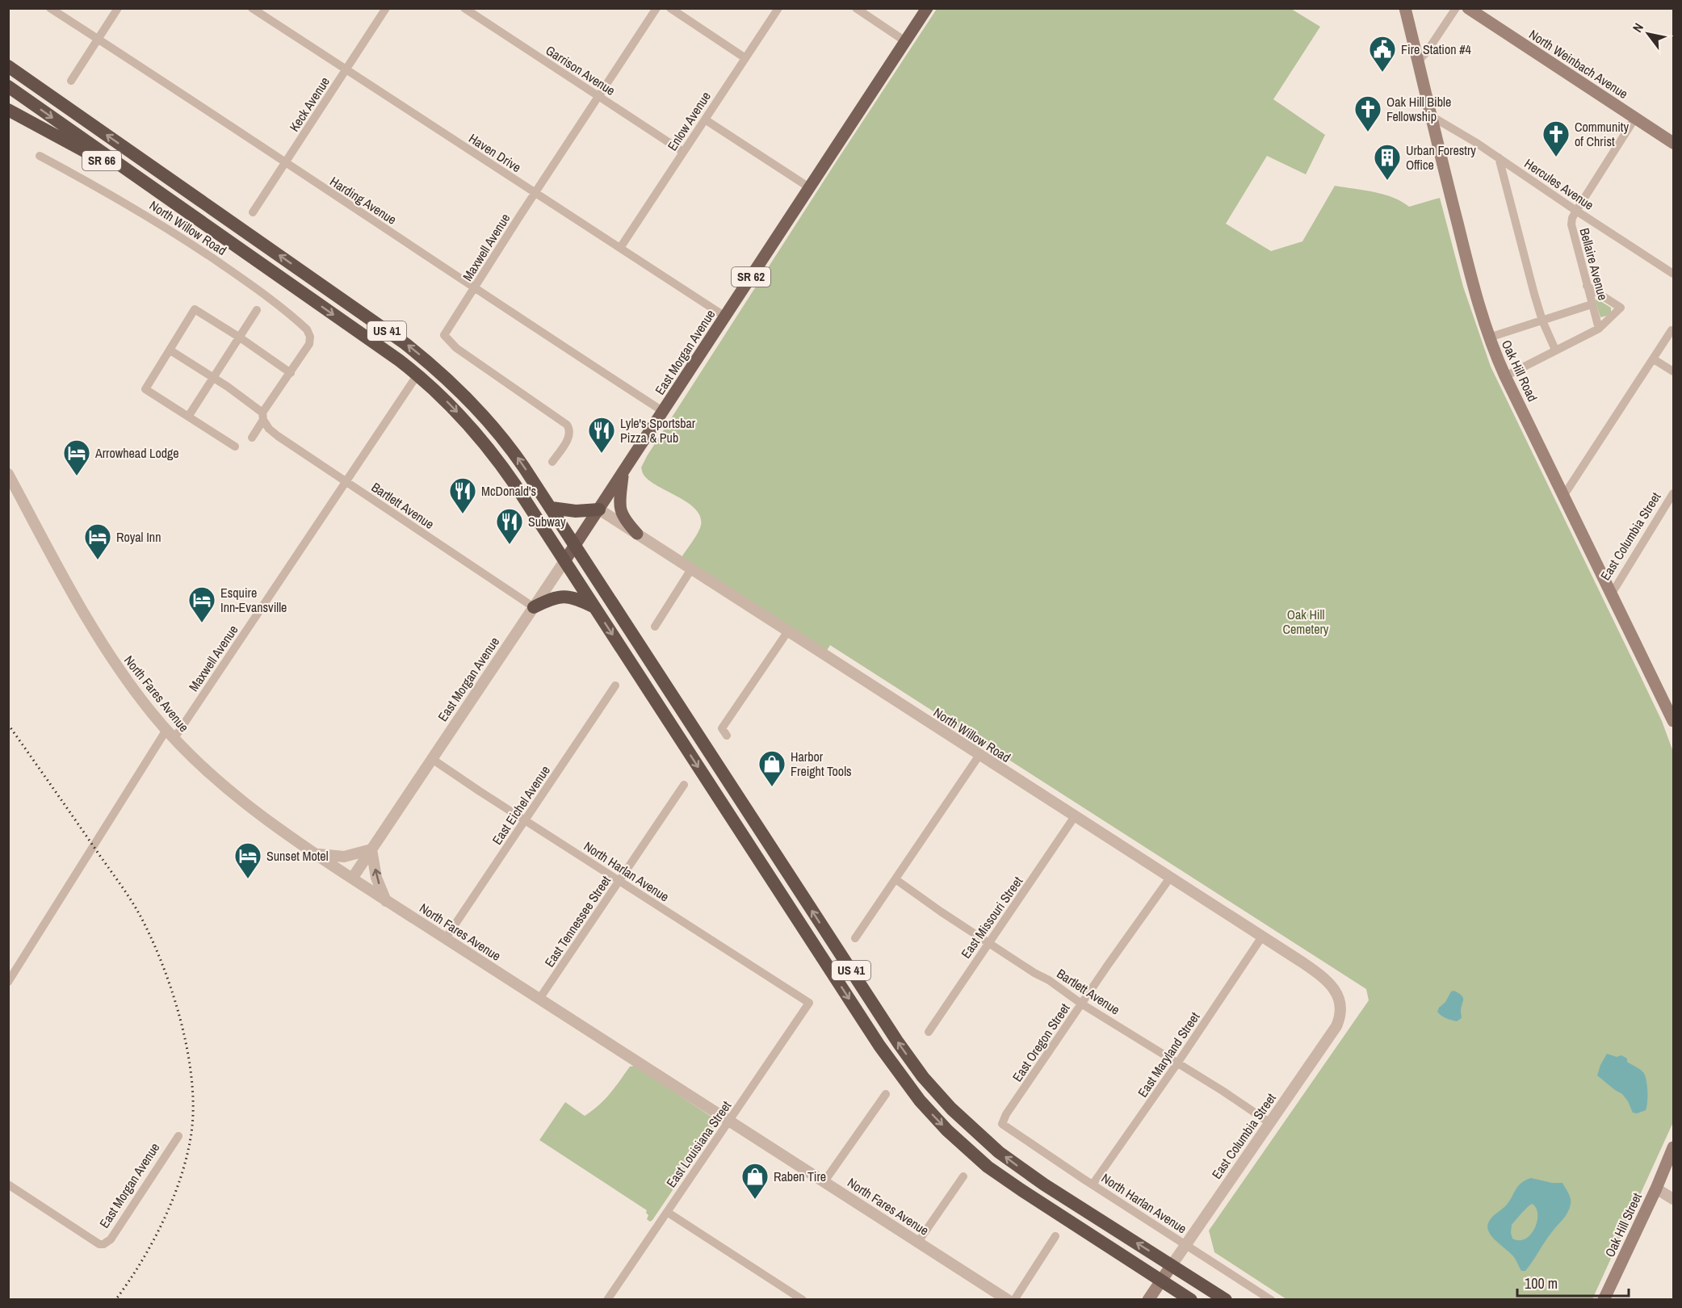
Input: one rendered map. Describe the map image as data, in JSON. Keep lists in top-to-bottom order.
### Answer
{
  "streets": {
    "highway": ["SR 66", "US 41"],
    "main road": [
      "North Weinbach Avenue",
      "SR 62",
      "East Morgan Avenue",
      "Oak Hill Road",
      "East Columbia Street",
      "Oak Hill Street"
    ],
    "street": [
      "Garrison Avenue",
      "Keck Avenue",
      "Enlow Avenue",
      "Haven Drive",
      "Hercules Avenue",
      "Harding Avenue",
      "North Willow Road",
      "Maxwell Avenue",
      "Bellaire Avenue",
      "Bartlett Avenue",
      "North Fares Avenue",
      "East Eichel Avenue",
      "North Harlan Avenue",
      "East Missouri Street",
      "East Tennessee Street",
      "East Oregon Street",
      "East Maryland Street",
      "East Louisiana Street"
    ]
  },
  "crossings": [
    ["North Weinbach Avenue", "Bellaire Avenue"],
    ["Garrison Avenue", "Enlow Avenue"],
    ["Garrison Avenue", "Maxwell Avenue"],
    ["Keck Avenue", "Haven Drive"],
    ["Keck Avenue", "Harding Avenue"],
    ["Enlow Avenue", "Haven Drive"],
    ["Haven Drive", "Maxwell Avenue"],
    ["Haven Drive", "East Morgan Avenue"],
    ["SR 66", "US 41"],
    ["Hercules Avenue", "Bellaire Avenue"],
    ["Hercules Avenue", "Oak Hill Road"],
    ["Harding Avenue", "Maxwell Avenue"],
    ["Harding Avenue", "East Morgan Avenue"],
    ["North Willow Road", "East Morgan Avenue"],
    ["North Willow Road", "East Columbia Street"],
    ["North Willow Road", "East Missouri Street"],
    ["North Willow Road", "East Oregon Street"],
    ["North Willow Road", "East Maryland Street"],
    ["Maxwell Avenue", "US 41"],
    ["Maxwell Avenue", "Bartlett Avenue"],
    ["Maxwell Avenue", "North Fares Avenue"],
    ["US 41", "East Morgan Avenue"],
    ["US 41", "East Columbia Street"],
    ["East Morgan Avenue", "Bartlett Avenue"],
    ["East Morgan Avenue", "North Fares Avenue"],
    ["East Morgan Avenue", "North Harlan Avenue"],
    ["Oak Hill Road", "East Columbia Street"],
    ["Bartlett Avenue", "East Columbia Street"],
    ["Bartlett Avenue", "East Missouri Street"],
    ["Bartlett Avenue", "East Oregon Street"],
    ["Bartlett Avenue", "East Maryland Street"],
    ["East Columbia Street", "North Harlan Avenue"],
    ["North Fares Avenue", "East Eichel Avenue"],
    ["North Fares Avenue", "East Tennessee Street"],
    ["North Fares Avenue", "East Louisiana Street"],
    ["East Eichel Avenue", "North Harlan Avenue"],
    ["North Harlan Avenue", "East Tennessee Street"],
    ["North Harlan Avenue", "East Oregon Street"],
    ["North Harlan Avenue", "East Maryland Street"],
    ["North Harlan Avenue", "East Louisiana Street"]
  ],
  "parks": ["Oak Hill Cemetery"],
  "places": {
    "public building": ["Fire Station #4"],
    "church": ["Oak Hill Bible Fellowship", "Community of Christ"],
    "building": ["Urban Forestry Office"],
    "restaurant": ["Lyle's Sportsbar Pizza & Pub", "McDonald's", "Subway"],
    "hotel": [
      "Arrowhead Lodge",
      "Royal Inn",
      "Esquire Inn-Evansville",
      "Sunset Motel"
    ],
    "shop": ["Harbor Freight Tools", "Raben Tire"]
  },
  "scale_bar": "100 m",
  "north": "top left"
}
